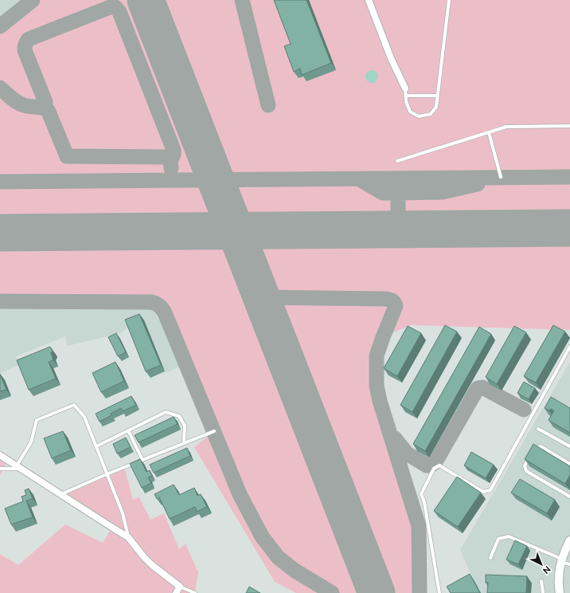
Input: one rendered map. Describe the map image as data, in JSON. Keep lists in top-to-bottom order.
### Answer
{
  "north": "bottom right"
}
